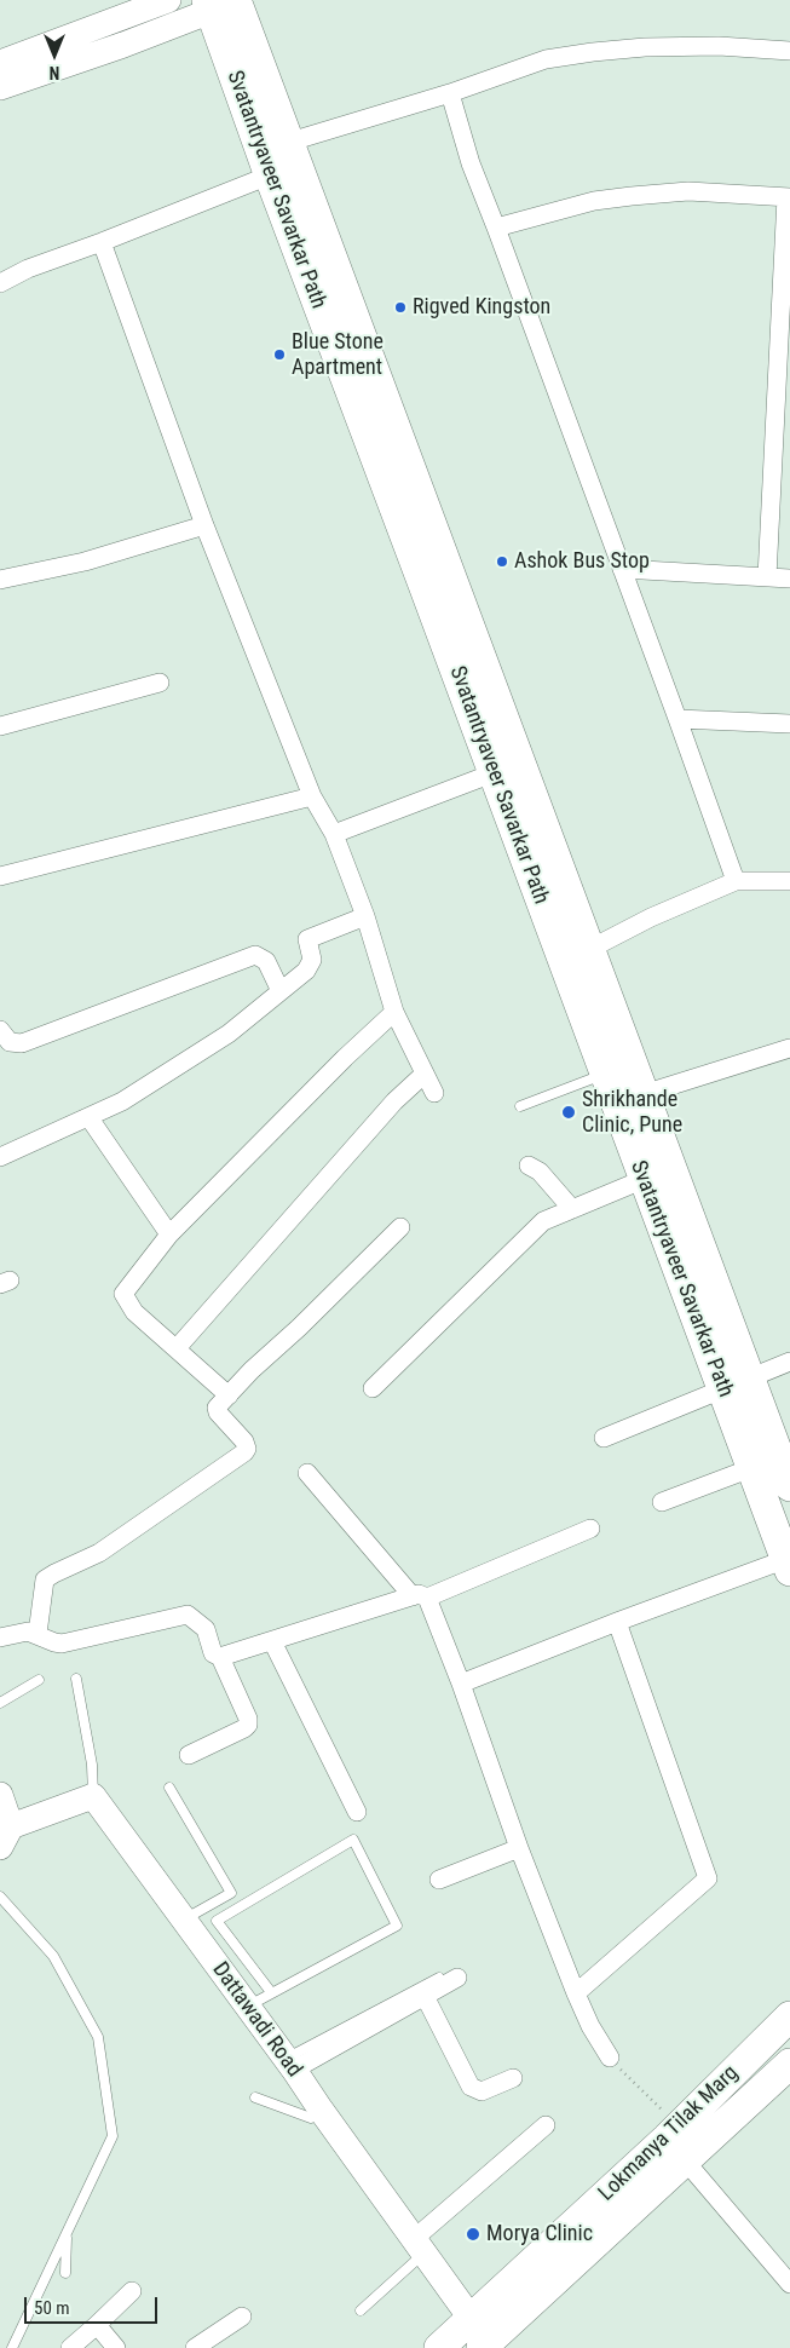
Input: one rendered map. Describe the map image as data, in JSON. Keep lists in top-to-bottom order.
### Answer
{
  "streets": {
    "main road": ["Svatantryaveer Savarkar Path", "Lokmanya Tilak Marg"],
    "street": ["Dattawadi Road"]
  },
  "crossings": [
    ["Dattawadi Road", "Lokmanya Tilak Marg"]
  ],
  "places": [
    "Rigved Kingston",
    "Blue Stone Apartment",
    "Ashok Bus Stop",
    "Shrikhande Clinic, Pune",
    "Morya Clinic"
  ],
  "scale_bar": "50 m",
  "north": "bottom"
}
